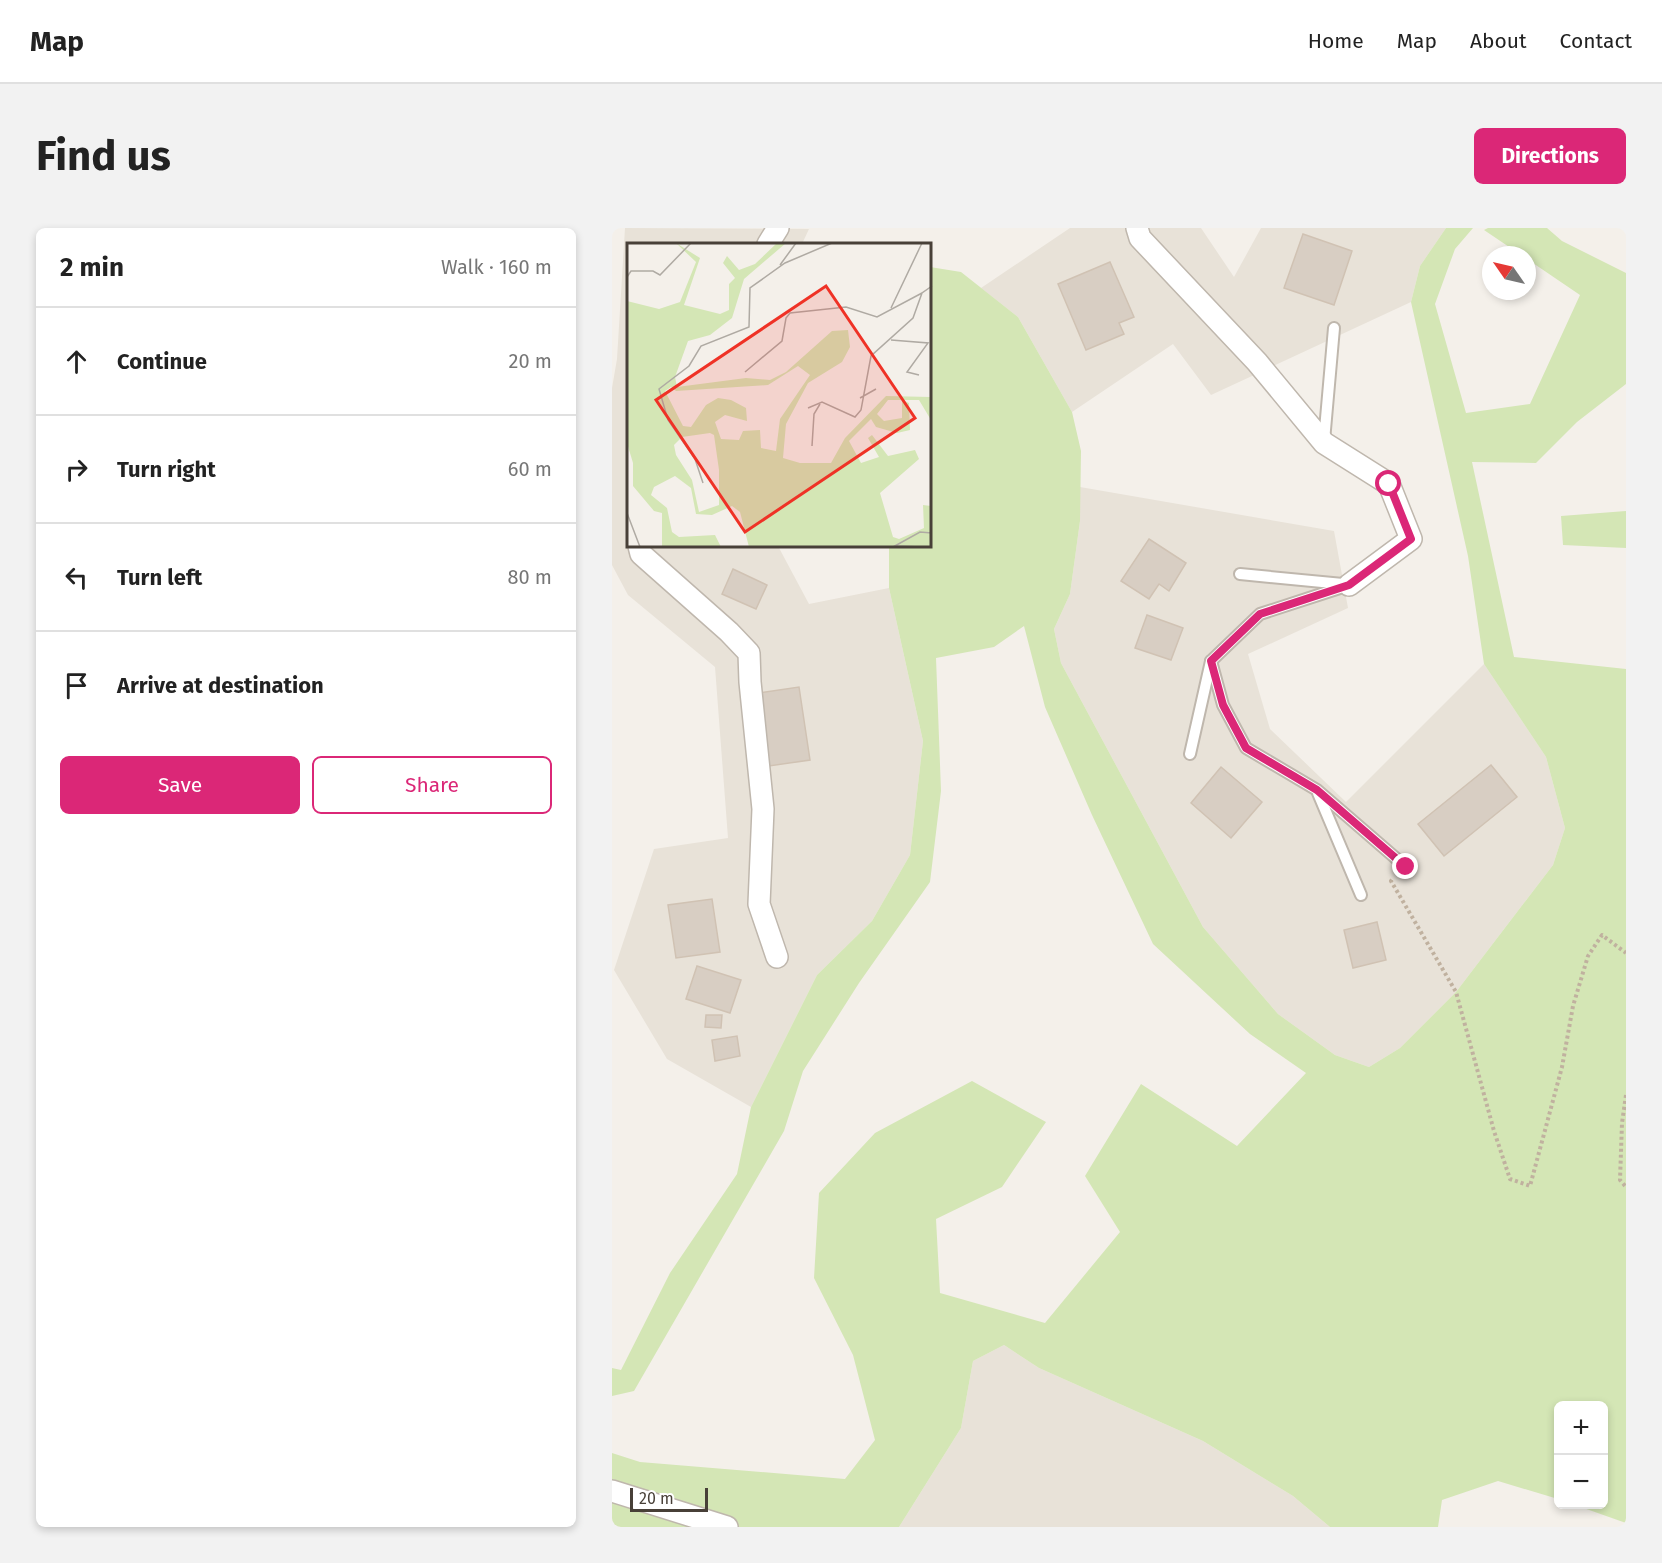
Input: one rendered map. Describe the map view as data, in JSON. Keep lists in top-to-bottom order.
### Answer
{
  "scale_bar": "20 m",
  "north": "top left",
  "page": {
    "header": "Map",
    "nav": [
      "Home",
      "Map",
      "About",
      "Contact"
    ],
    "buttons": [
      "Directions",
      ["Save", "Share"]
    ],
    "title": "Find us",
    "heading": ["2 min", "Walk · 160 m"],
    "list": [
      ["Continue", "20 m"],
      ["Turn right", "60 m"],
      ["Turn left", "80 m"],
      "Arrive at destination"
    ],
    "map_buttons": ["+", "−"],
    "scale": "20 m"
  }
}
